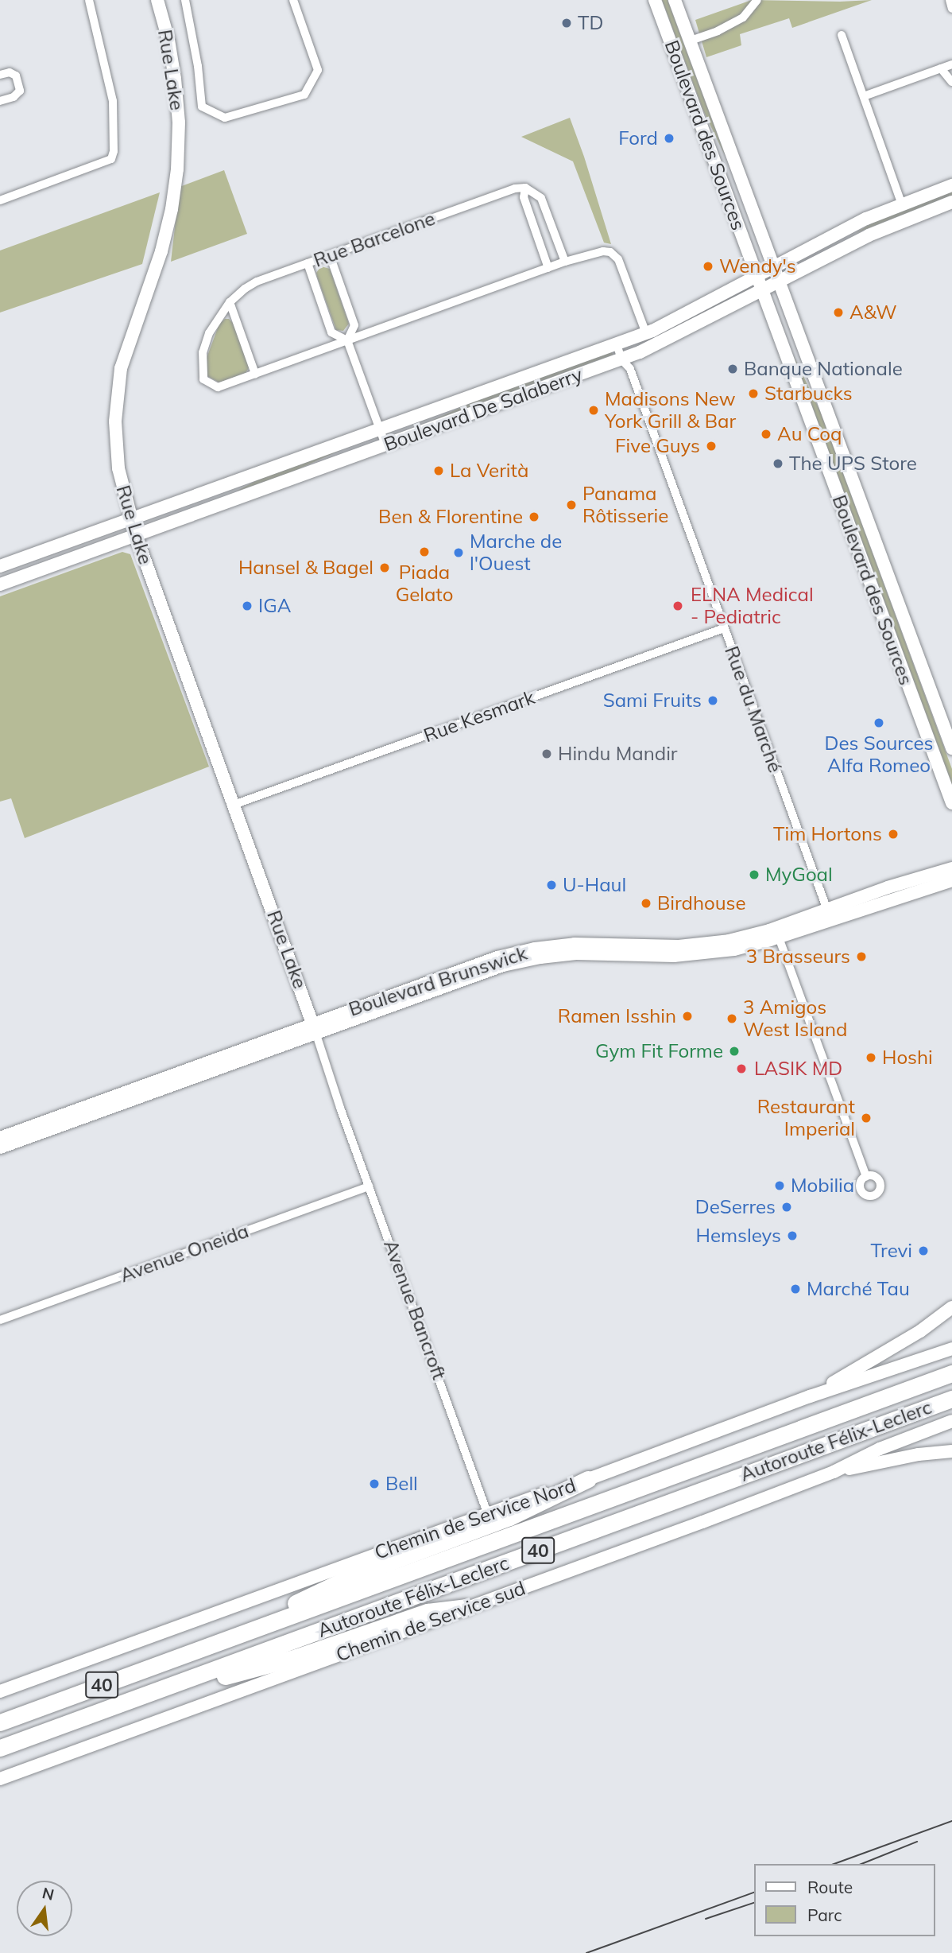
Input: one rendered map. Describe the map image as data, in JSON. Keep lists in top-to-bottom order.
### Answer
{
  "streets": {
    "highway": ["Autoroute Félix-Leclerc", "40"],
    "street": [
      "Rue Lake",
      "Boulevard des Sources",
      "Rue Barcelone",
      "Boulevard De Salaberry",
      "Rue du Marché",
      "Rue Kesmark",
      "Boulevard Brunswick",
      "Avenue Oneida",
      "Avenue Bancroft",
      "Chemin de Service Nord",
      "Chemin de Service sud"
    ]
  },
  "crossings": [
    ["Rue Lake", "Boulevard De Salaberry"],
    ["Rue Lake", "Rue Kesmark"],
    ["Rue Lake", "Boulevard Brunswick"],
    ["Rue Lake", "Avenue Bancroft"],
    ["Boulevard des Sources", "Boulevard De Salaberry"],
    ["Rue Barcelone", "Boulevard De Salaberry"],
    ["Boulevard De Salaberry", "Rue du Marché"],
    ["Rue du Marché", "Rue Kesmark"],
    ["Rue du Marché", "Boulevard Brunswick"],
    ["Boulevard Brunswick", "Avenue Bancroft"],
    ["Avenue Oneida", "Avenue Bancroft"],
    ["Avenue Bancroft", "Chemin de Service Nord"]
  ],
  "places": [
    "TD",
    "Ford",
    "Wendy's",
    "A&W",
    "Banque Nationale",
    "Starbucks",
    "Madisons New York Grill & Bar",
    "Au Coq",
    "Five Guys",
    "The UPS Store",
    "La Verità",
    "Panama Rôtisserie",
    "Ben & Florentine",
    "Piada Gelato",
    "Marche de l'Ouest",
    "Hansel & Bagel",
    "IGA",
    "ELNA Medical - Pediatric",
    "Sami Fruits",
    "Des Sources Alfa Romeo",
    "Hindu Mandir",
    "Tim Hortons",
    "MyGoal",
    "U-Haul",
    "Birdhouse",
    "3 Brasseurs",
    "Ramen Isshin",
    "3 Amigos West Island",
    "Gym Fit Forme",
    "Hoshi",
    "LASIK MD",
    "Restaurant Imperial",
    "Mobilia",
    "DeSerres",
    "Hemsleys",
    "Trevi",
    "Marché Tau",
    "Bell"
  ],
  "legend": ["Route", "Parc"],
  "north": "top"
}
